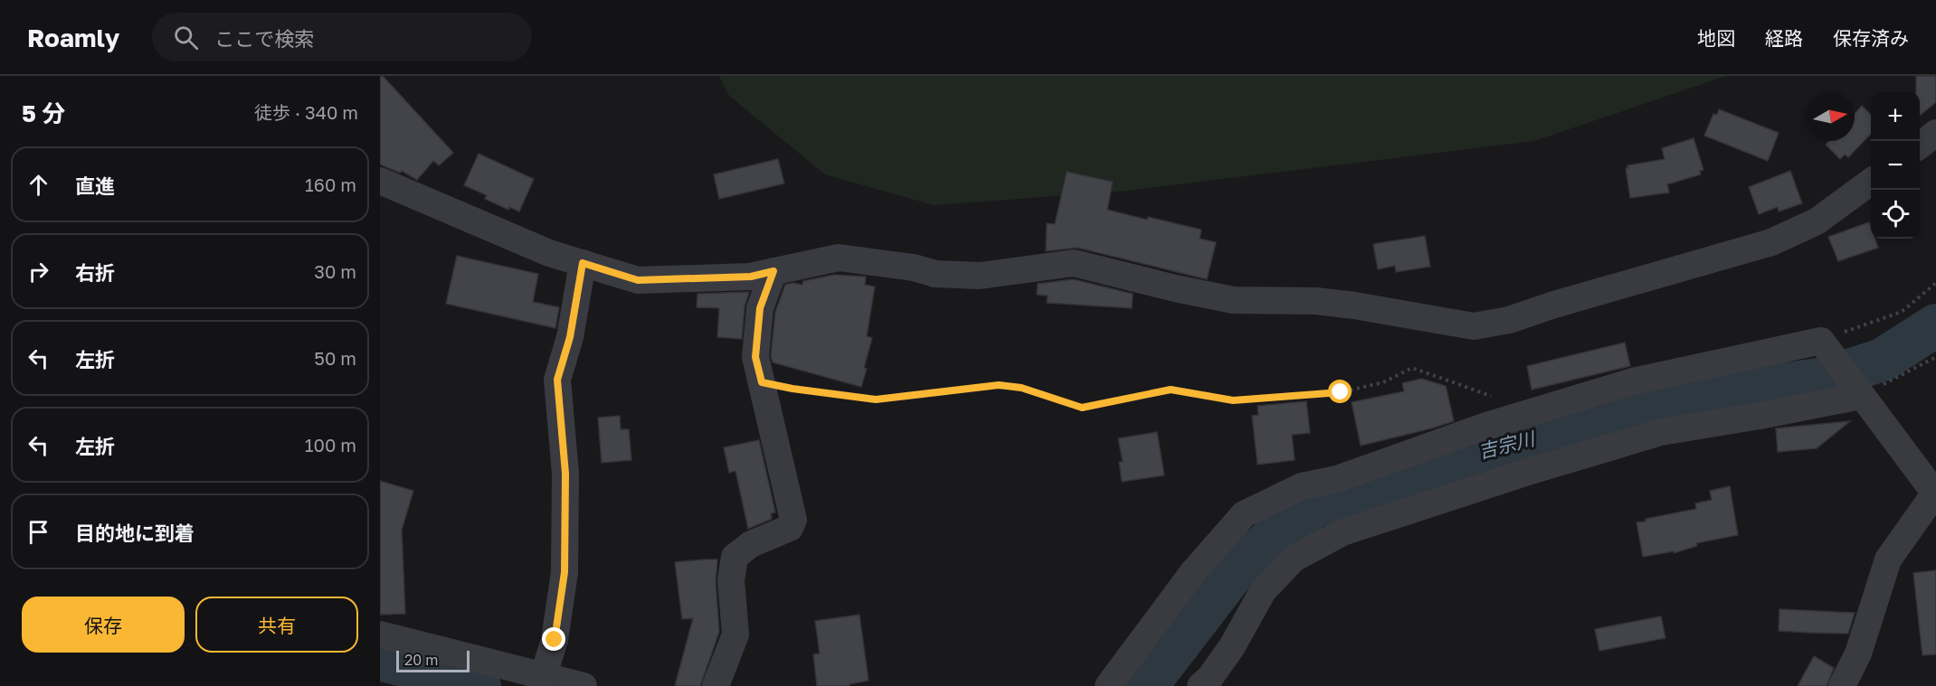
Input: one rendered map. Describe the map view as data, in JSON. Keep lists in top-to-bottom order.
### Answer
{
  "water": ["吉宗川"],
  "scale_bar": "20 m",
  "north": "right",
  "page": {
    "header": "Roamly",
    "search": "ここで検索",
    "nav": ["地図", "経路", "保存済み"],
    "heading": ["5 分", "徒歩 · 340 m"],
    "map_buttons": ["+", "−"],
    "list": [
      ["直進", "160 m"],
      ["右折", "30 m"],
      ["左折", "50 m"],
      ["左折", "100 m"],
      "目的地に到着"
    ],
    "buttons": ["保存", "共有"],
    "scale": "20 m"
  }
}
